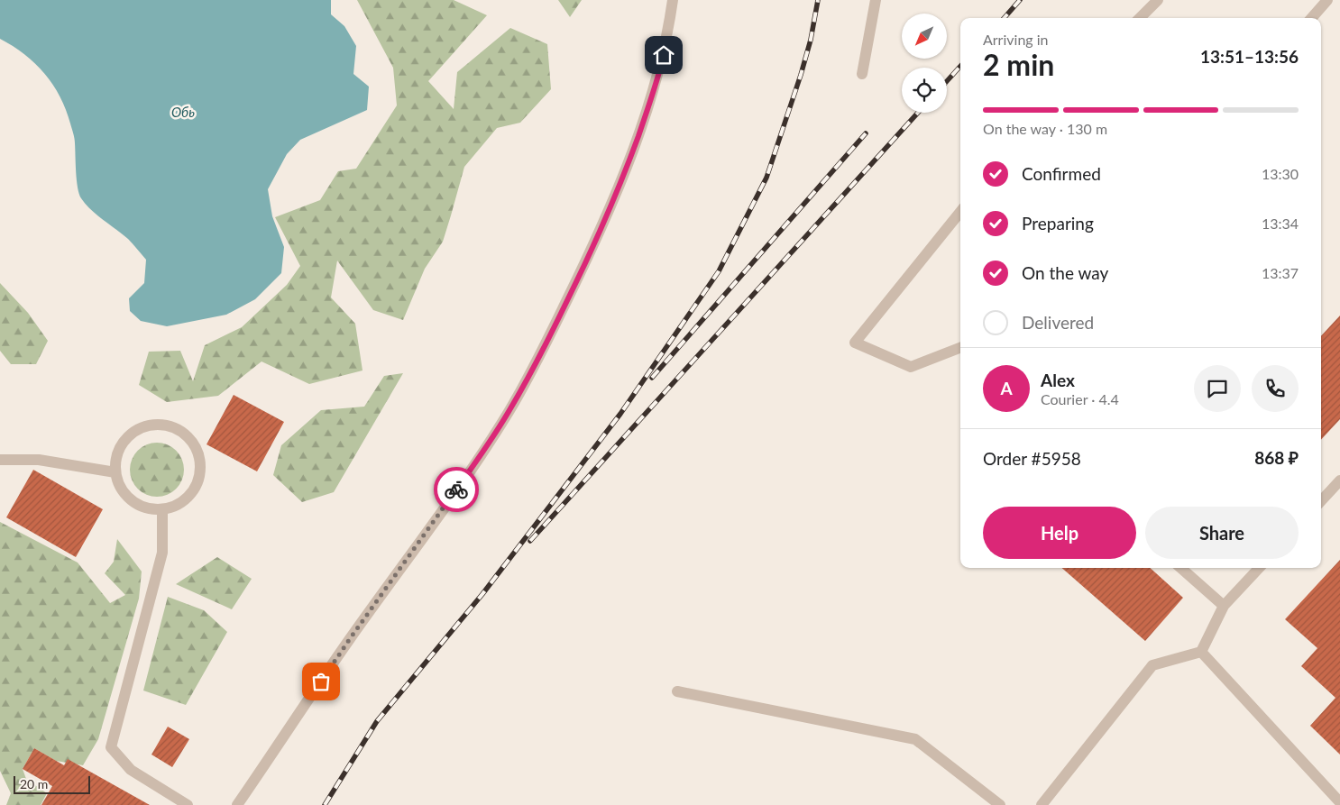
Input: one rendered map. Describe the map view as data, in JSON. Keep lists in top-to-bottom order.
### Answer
{
  "water": ["Обь"],
  "scale_bar": "20 m",
  "north": "bottom left",
  "page": {
    "heading": ["2 min", "Arriving in", "13:51–13:56"],
    "panel": [
      "Alex",
      "Courier · 4.4",
      "Order #5958",
      "868 ₽"
    ],
    "bar": "On the way · 130 m",
    "list": [
      ["Confirmed", "13:30"],
      ["Preparing", "13:34"],
      ["On the way", "13:37"],
      "Delivered"
    ],
    "round": "A",
    "buttons": ["Help", "Share"],
    "scale": "20 m"
  }
}
